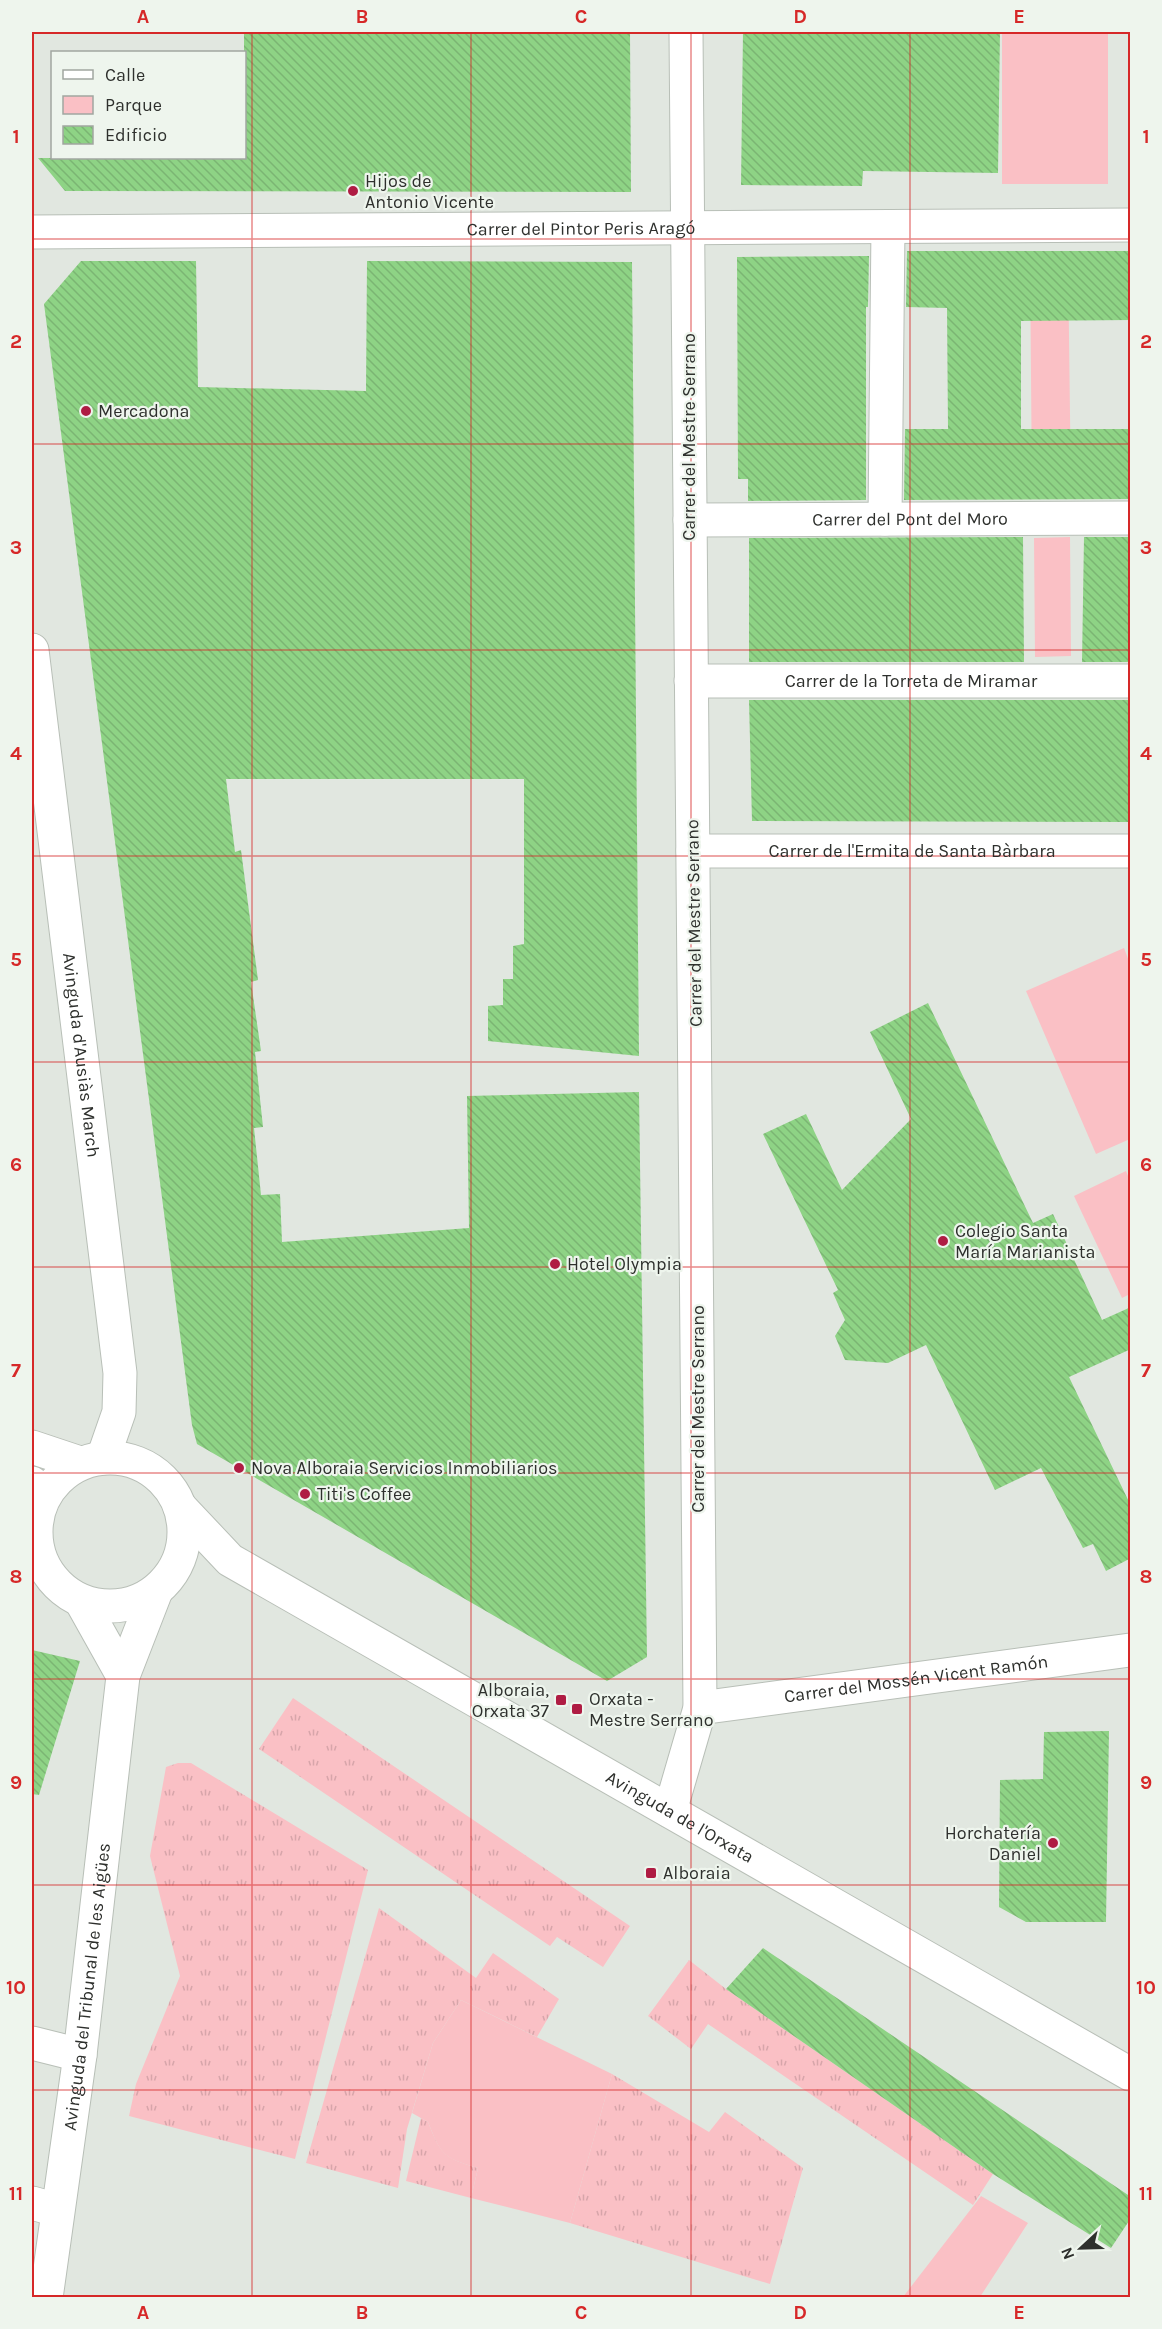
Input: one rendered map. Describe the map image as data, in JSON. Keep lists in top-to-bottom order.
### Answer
{
  "streets": {
    "street": [
      "Carrer del Pintor Peris Aragó",
      "Carrer del Mestre Serrano",
      "Carrer del Pont del Moro",
      "Carrer de la Torreta de Miramar",
      "Carrer de l'Ermita de Santa Bàrbara",
      "Avinguda d'Ausiàs March",
      "Carrer del Mossén Vicent Ramón",
      "Avinguda de l'Orxata",
      "Avinguda del Tribunal de les Aigües"
    ]
  },
  "crossings": [
    ["Carrer del Pintor Peris Aragó", "Carrer del Mestre Serrano"],
    ["Carrer del Mestre Serrano", "Carrer del Pont del Moro"],
    ["Carrer del Mestre Serrano", "Carrer de la Torreta de Miramar"],
    ["Carrer del Mestre Serrano", "Carrer de l'Ermita de Santa Bàrbara"],
    ["Carrer del Mestre Serrano", "Carrer del Mossén Vicent Ramón"],
    ["Carrer del Mestre Serrano", "Avinguda de l'Orxata"],
    ["Avinguda d'Ausiàs March", "Avinguda de l'Orxata"],
    ["Avinguda d'Ausiàs March", "Avinguda del Tribunal de les Aigües"],
    ["Avinguda de l'Orxata", "Avinguda del Tribunal de les Aigües"]
  ],
  "places": {
    "other": [
      "Hijos de Antonio Vicente",
      "Mercadona",
      "Colegio Santa María Marianista",
      "Hotel Olympia",
      "Nova Alboraia Servicios Inmobiliarios",
      "Titi's Coffee",
      "Horchatería Daniel"
    ],
    "transit": ["Alboraia, Orxata 37", "Orxata - Mestre Serrano", "Alboraia"]
  },
  "legend": ["Calle", "Parque", "Edificio"],
  "north": "left",
  "grid": {
    "columns": [
      "A",
      "B",
      "C",
      "D",
      "E"
    ],
    "rows": [
      "1",
      "2",
      "3",
      "4",
      "5",
      "6",
      "7",
      "8",
      "9",
      "10",
      "11"
    ]
  }
}
